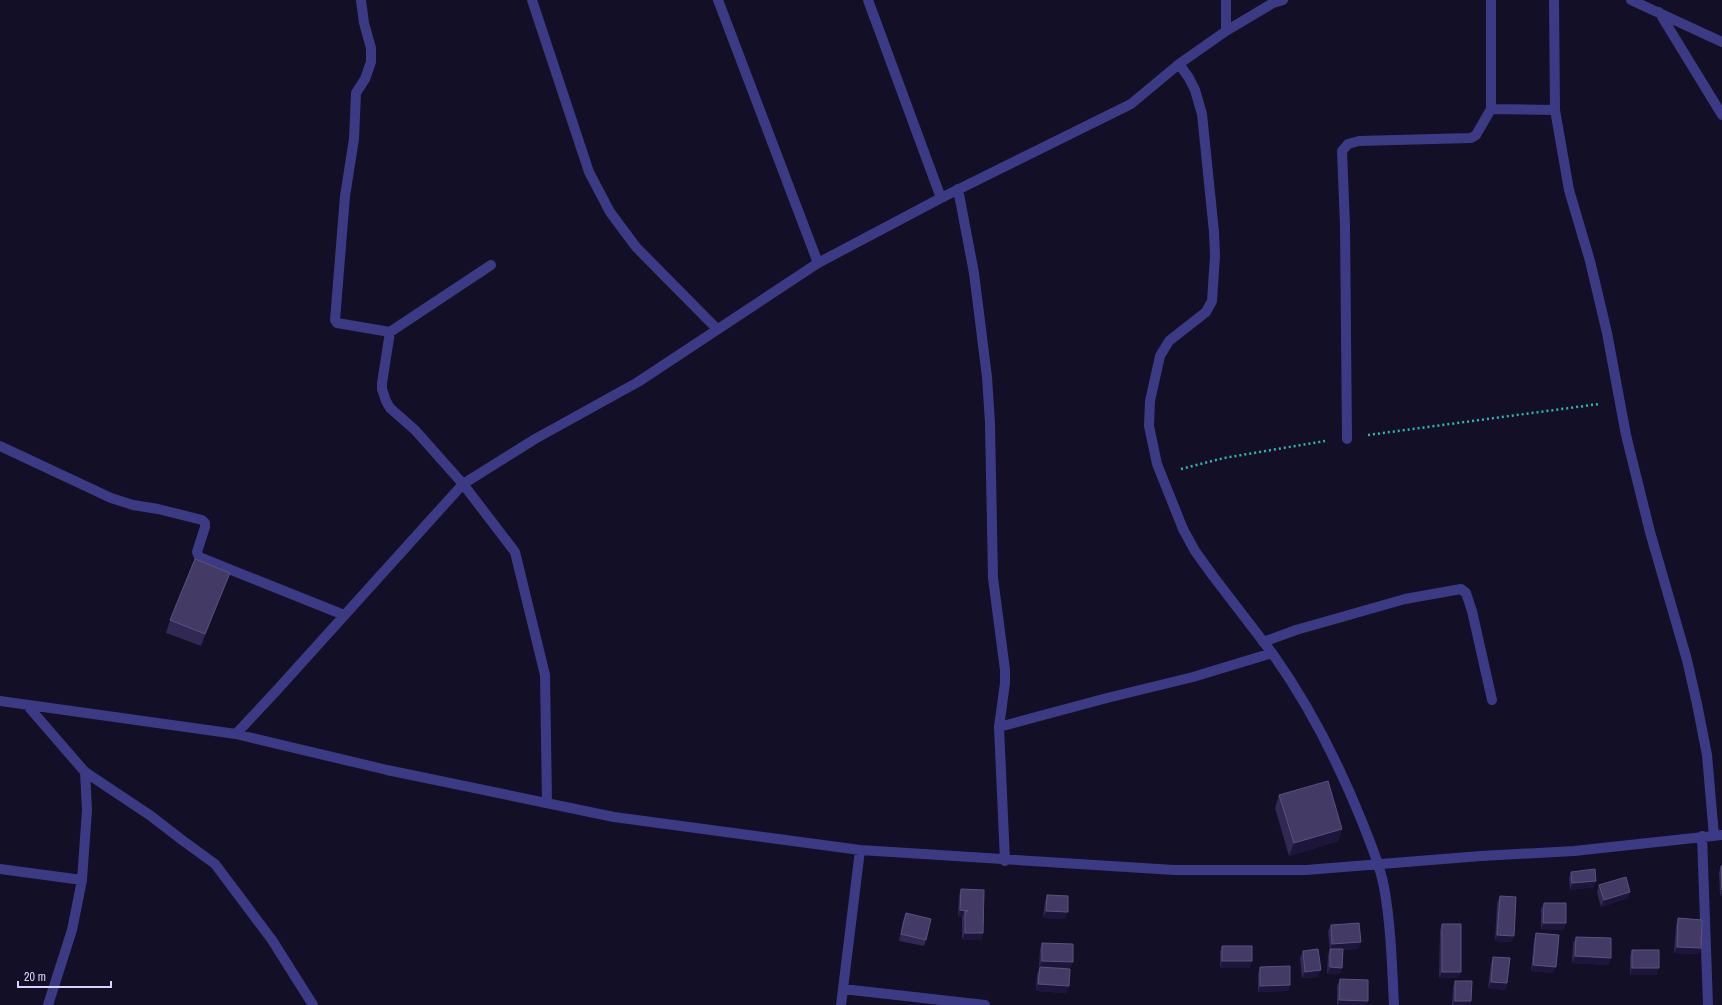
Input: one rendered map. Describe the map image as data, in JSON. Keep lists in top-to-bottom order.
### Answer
{
  "scale_bar": "20 m"
}
